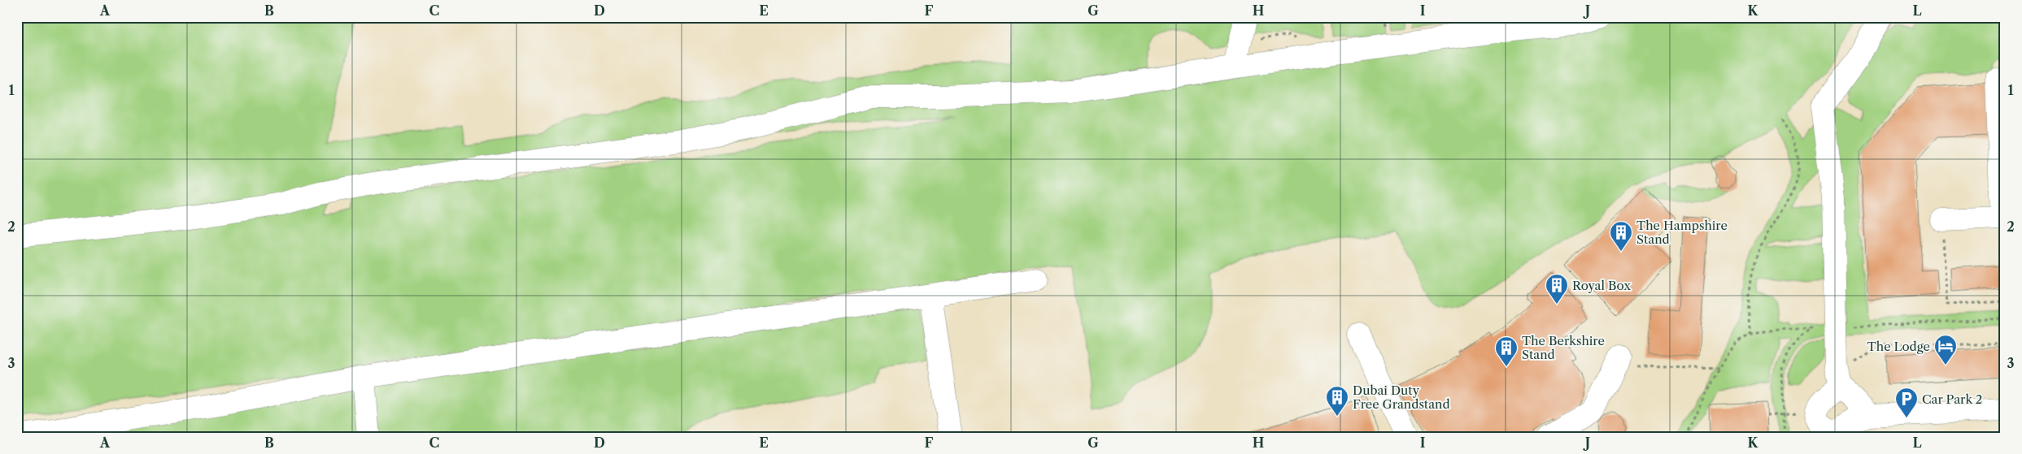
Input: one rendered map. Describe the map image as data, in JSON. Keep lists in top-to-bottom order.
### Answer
{
  "places": {
    "building": [
      "The Hampshire Stand",
      "Royal Box",
      "The Berkshire Stand",
      "Dubai Duty Free Grandstand"
    ],
    "hotel": ["The Lodge"],
    "parking": ["Car Park 2"]
  },
  "grid": {
    "columns": [
      "A",
      "B",
      "C",
      "D",
      "E",
      "F",
      "G",
      "H",
      "I",
      "J",
      "K",
      "L"
    ],
    "rows": ["1", "2", "3"]
  }
}
